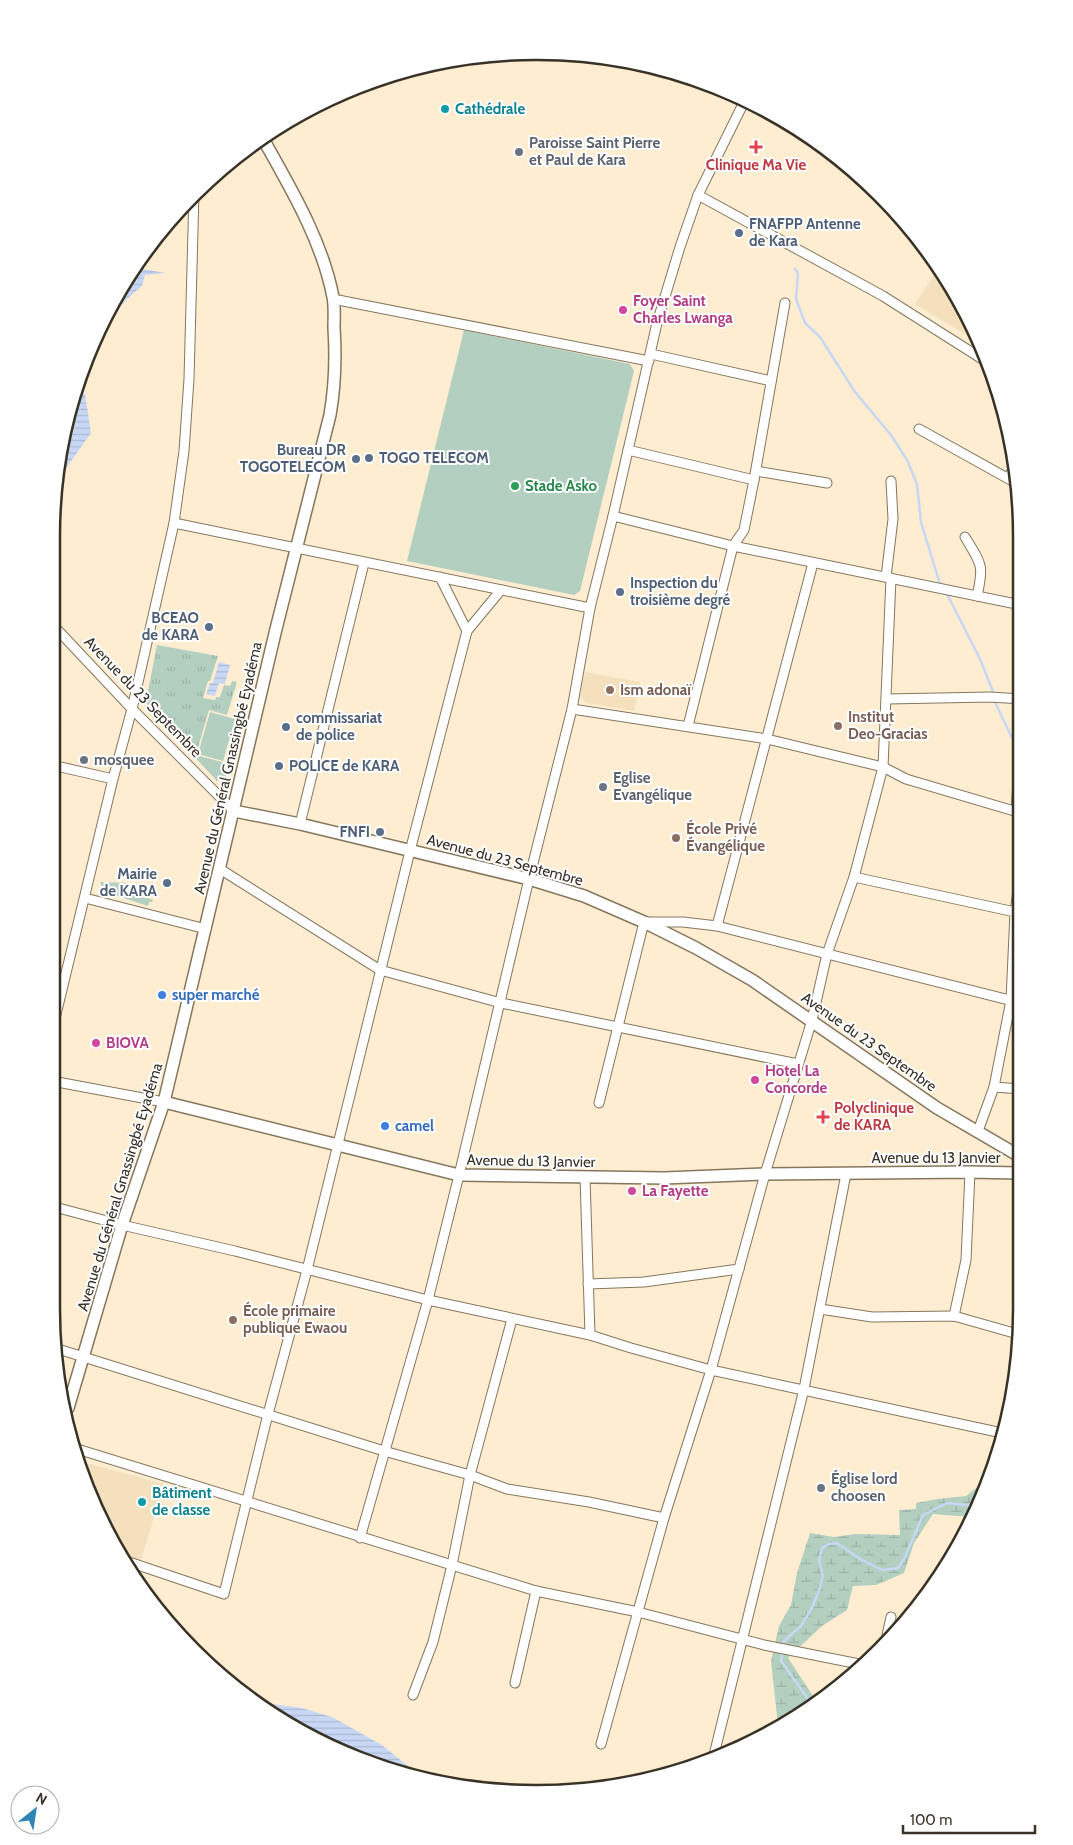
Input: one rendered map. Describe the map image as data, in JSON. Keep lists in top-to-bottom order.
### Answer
{
  "streets": {
    "main road": ["Avenue du 23 Septembre", "Avenue du Général Gnassingbé Eyadéma", "Avenue du 13 Janvier"]
  },
  "crossings": [
    ["Avenue du 23 Septembre", "Avenue du Général Gnassingbé Eyadéma"],
    ["Avenue du Général Gnassingbé Eyadéma", "Avenue du 13 Janvier"]
  ],
  "places": {
    "other": [
      "Cathédrale",
      "Paroisse Saint Pierre et Paul de Kara",
      "FNAFPP Antenne de Kara",
      "Foyer Saint Charles Lwanga",
      "TOGO TELECOM",
      "Bureau DR TOGOTELECOM",
      "Stade Asko",
      "Inspection du troisième degré",
      "BCEAO de KARA",
      "Ism adonaï",
      "Institut Deo-Gracias",
      "commissariat de police",
      "mosquee",
      "POLICE de KARA",
      "Eglise Evangélique",
      "FNFI",
      "École Privé Évangélique",
      "Mairie de KARA",
      "super marché",
      "BIOVA",
      "Hotel La Concorde",
      "camel",
      "La Fayette",
      "École primaire publique Ewaou",
      "Église lord choosen",
      "Bâtiment de classe"
    ],
    "health": ["Clinique Ma Vie", "Polyclinique de KARA"]
  },
  "scale_bar": "100 m",
  "north": "top right"
}
